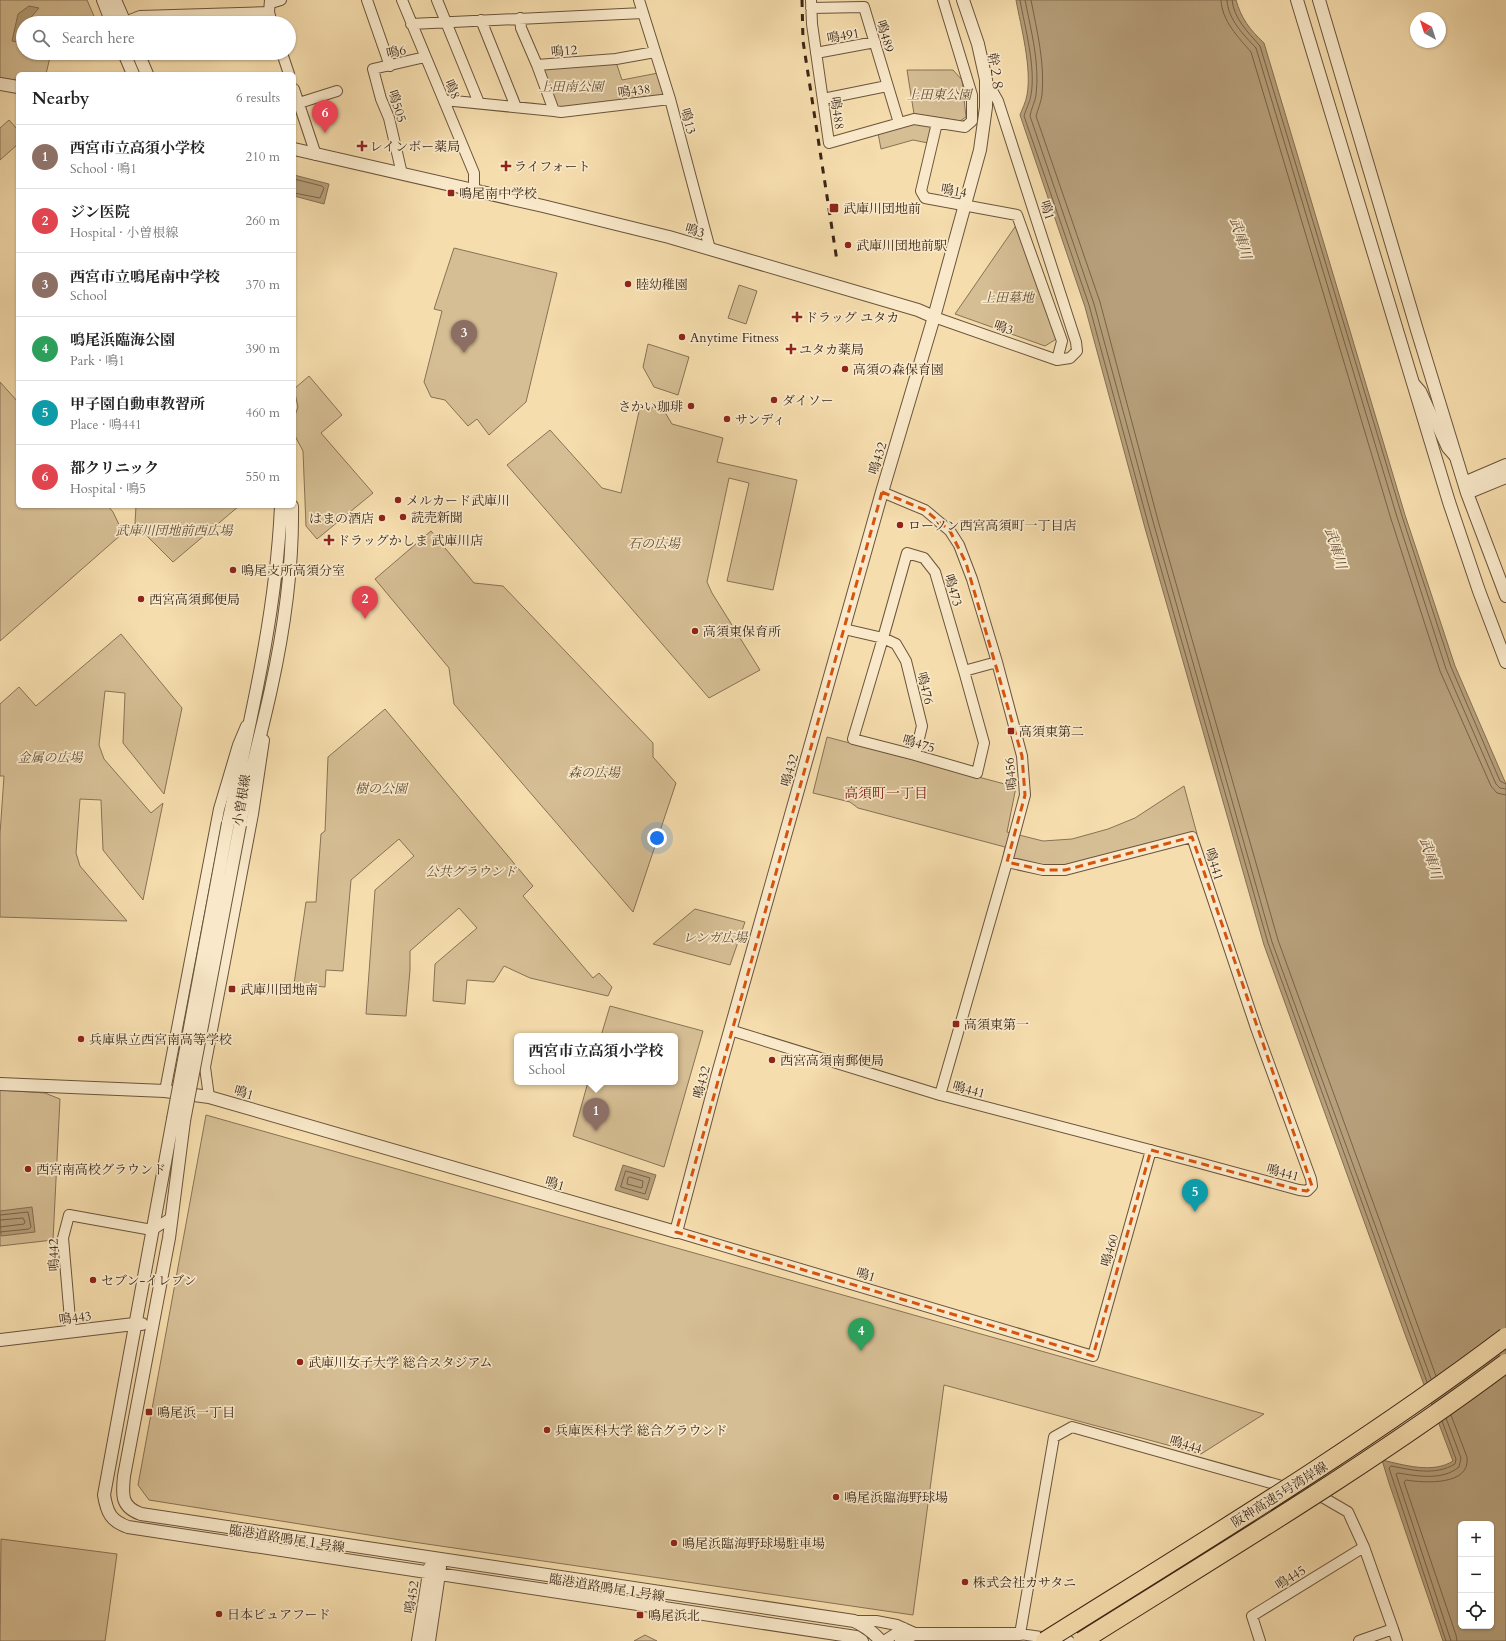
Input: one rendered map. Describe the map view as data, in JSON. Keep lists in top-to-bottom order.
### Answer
{
  "streets": {
    "highway": ["阪神高速5号湾岸線"],
    "street": [
      "鳴491",
      "鳴489",
      "鳴12",
      "鳴6",
      "幹２８",
      "鳴8",
      "鳴438",
      "鳴505",
      "鳴488",
      "鳴13",
      "鳴14",
      "鳴1",
      "鳴3",
      "鳴432",
      "鳴473",
      "鳴476",
      "鳴475",
      "鳴456",
      "小曽根線",
      "鳴441",
      "鳴460",
      "鳴442",
      "鳴443",
      "鳴444",
      "臨港道路鳴尾１号線",
      "鳴445",
      "鳴452"
    ]
  },
  "crossings": [
    ["鳴491", "鳴489"],
    ["鳴491", "鳴488"],
    ["鳴489", "鳴488"],
    ["鳴12", "鳴438"],
    ["鳴12", "鳴13"],
    ["鳴6", "鳴8"],
    ["鳴6", "鳴505"],
    ["幹２８", "鳴14"],
    ["幹２８", "鳴1"],
    ["幹２８", "鳴432"],
    ["鳴8", "鳴3"],
    ["鳴438", "鳴13"],
    ["鳴505", "鳴3"],
    ["鳴488", "鳴14"],
    ["鳴13", "鳴3"],
    ["鳴14", "鳴1"],
    ["鳴14", "鳴3"],
    ["鳴14", "鳴432"],
    ["鳴1", "鳴3"],
    ["鳴1", "鳴432"],
    ["鳴1", "小曽根線"],
    ["鳴1", "鳴460"],
    ["鳴3", "鳴432"],
    ["鳴432", "鳴456"],
    ["鳴432", "鳴441"],
    ["鳴473", "鳴476"],
    ["鳴473", "鳴475"],
    ["鳴476", "鳴475"],
    ["鳴456", "鳴441"],
    ["鳴441", "鳴460"],
    ["鳴442", "鳴443"],
    ["鳴442", "臨港道路鳴尾１号線"],
    ["鳴443", "臨港道路鳴尾１号線"],
    ["鳴444", "鳴445"],
    ["臨港道路鳴尾１号線", "鳴452"]
  ],
  "districts": ["高須町一丁目"],
  "water": ["武庫川"],
  "parks": [
    "上田南公園",
    "上田東公園",
    "上田墓地",
    "武庫川団地前西広場",
    "石の広場",
    "金属の広場",
    "森の広場",
    "樹の公園",
    "公共グラウンド",
    "レンガ広場"
  ],
  "places": {
    "health": [
      "レインボー薬局",
      "ライフォート",
      "ドラッグ ユタカ",
      "ユタカ薬局",
      "ドラッグかしま 武庫川店"
    ],
    "transit": [
      "鳴尾南中学校",
      "武庫川団地前",
      "高須東第二",
      "武庫川団地南",
      "高須東第一",
      "鳴尾浜一丁目",
      "鳴尾浜北"
    ],
    "other": [
      "武庫川団地前駅",
      "睦幼稚園",
      "Anytime Fitness",
      "高須の森保育園",
      "ダイソー",
      "さかい珈琲",
      "サンディ",
      "メルカード武庫川",
      "読売新聞",
      "はまの酒店",
      "ローソン西宮高須町一丁目店",
      "鳴尾支所高須分室",
      "西宮高須郵便局",
      "高須東保育所",
      "兵庫県立西宮南高等学校",
      "西宮高須南郵便局",
      "西宮南高校グラウンド",
      "セブン-イレブン",
      "武庫川女子大学 総合スタジアム",
      "兵庫医科大学 総合グラウンド",
      "鳴尾浜臨海野球場",
      "鳴尾浜臨海野球場駐車場",
      "株式会社カサタニ",
      "日本ピュアフード"
    ]
  },
  "north": "top left",
  "page": {
    "search": "Search here",
    "heading": ["Nearby", "6 results"],
    "pins": [
      "6",
      "3",
      "2",
      "1",
      "5",
      "4"
    ],
    "list": [
      {
        "mark": "1",
        "name": "西宮市立高須小学校",
        "note": "School · 鳴1",
        "value": "210 m"
      },
      {
        "mark": "2",
        "name": "ジン医院",
        "note": "Hospital · 小曽根線",
        "value": "260 m"
      },
      {
        "mark": "3",
        "name": "西宮市立鳴尾南中学校",
        "note": "School",
        "value": "370 m"
      },
      {
        "mark": "4",
        "name": "鳴尾浜臨海公園",
        "note": "Park · 鳴1",
        "value": "390 m"
      },
      {
        "mark": "5",
        "name": "甲子園自動車教習所",
        "note": "Place · 鳴441",
        "value": "460 m"
      },
      {
        "mark": "6",
        "name": "都クリニック",
        "note": "Hospital · 鳴5",
        "value": "550 m"
      }
    ],
    "popup": ["西宮市立高須小学校", "School"],
    "map_buttons": ["+", "−"]
  }
}
